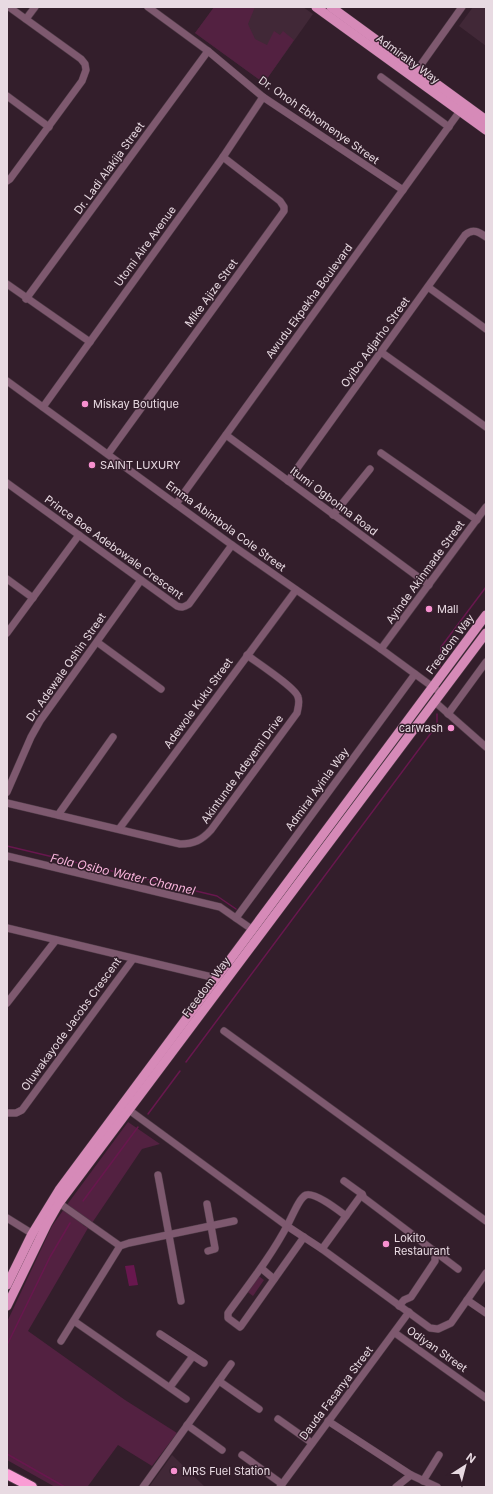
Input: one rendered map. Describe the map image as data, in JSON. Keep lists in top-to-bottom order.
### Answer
{
  "streets": {
    "main road": ["Admiralty Way", "Freedom Way"],
    "street": [
      "Dr. Onoh Ebhomenye Street",
      "Dr. Ladi Alakija Street",
      "Utomi Aire Avenue",
      "Mike Ajize Stret",
      "Awudu Ekpekha Boulevard",
      "Oyibo Adjarho Street",
      "Itumi Ogbonna Road",
      "Emma Abimbola Cole Street",
      "Prince Boe Adebowale Crescent",
      "Ayinde Akinmade Street",
      "Dr. Adewale Oshin Street",
      "Adewole Kuku Street",
      "Akintunde Adeyemi Drive",
      "Admiral Ayinla Way",
      "Oluwakayode Jacobs Crescent",
      "Odiyan Street",
      "Dauda Fasanya Street"
    ]
  },
  "crossings": [
    ["Admiralty Way", "Awudu Ekpekha Boulevard"],
    ["Dr. Onoh Ebhomenye Street", "Dr. Ladi Alakija Street"],
    ["Dr. Onoh Ebhomenye Street", "Utomi Aire Avenue"],
    ["Dr. Onoh Ebhomenye Street", "Awudu Ekpekha Boulevard"],
    ["Utomi Aire Avenue", "Mike Ajize Stret"],
    ["Utomi Aire Avenue", "Emma Abimbola Cole Street"],
    ["Mike Ajize Stret", "Emma Abimbola Cole Street"],
    ["Awudu Ekpekha Boulevard", "Itumi Ogbonna Road"],
    ["Awudu Ekpekha Boulevard", "Emma Abimbola Cole Street"],
    ["Oyibo Adjarho Street", "Itumi Ogbonna Road"],
    ["Itumi Ogbonna Road", "Ayinde Akinmade Street"],
    ["Emma Abimbola Cole Street", "Prince Boe Adebowale Crescent"],
    ["Emma Abimbola Cole Street", "Ayinde Akinmade Street"],
    ["Emma Abimbola Cole Street", "Freedom Way"],
    ["Emma Abimbola Cole Street", "Adewole Kuku Street"],
    ["Emma Abimbola Cole Street", "Admiral Ayinla Way"],
    ["Prince Boe Adebowale Crescent", "Dr. Adewale Oshin Street"],
    ["Adewole Kuku Street", "Akintunde Adeyemi Drive"],
    ["Odiyan Street", "Dauda Fasanya Street"]
  ],
  "water": ["Fola Osibo Water Channel"],
  "places": [
    "Miskay Boutique",
    "SAINT LUXURY",
    "Mall",
    "carwash",
    "Lokito Restaurant",
    "MRS Fuel Station"
  ],
  "north": "top right"
}
